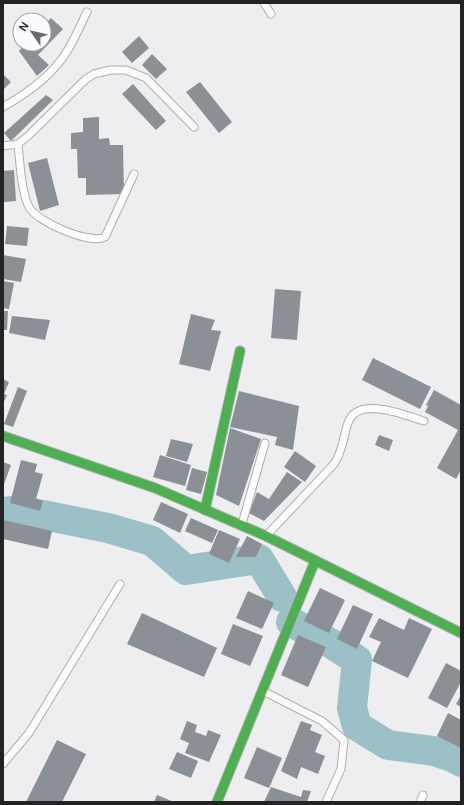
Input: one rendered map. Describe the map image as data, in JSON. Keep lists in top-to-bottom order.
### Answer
{
  "north": "top left"
}
